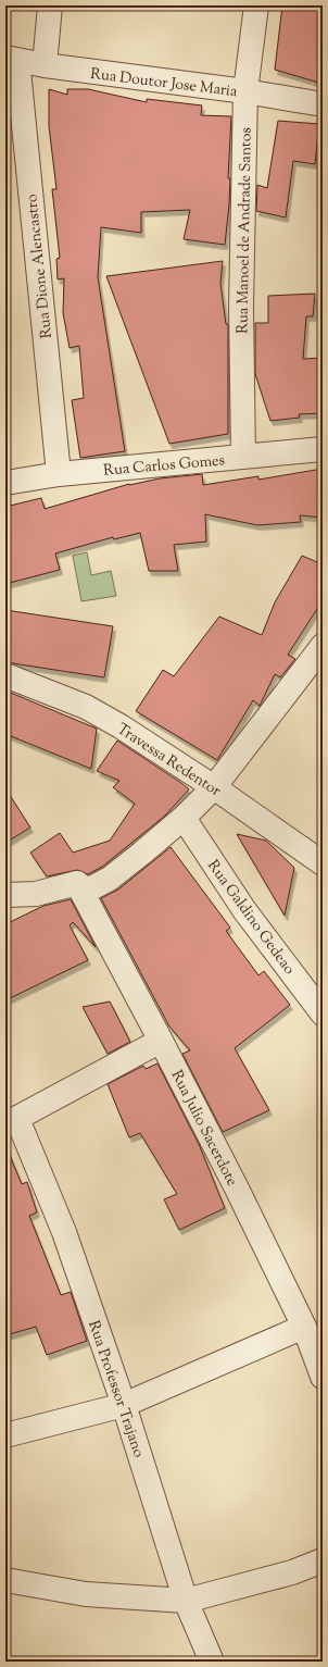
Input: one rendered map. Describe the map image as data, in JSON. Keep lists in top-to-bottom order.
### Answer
{
  "streets": {
    "street": [
      "Rua Doutor Jose Maria",
      "Rua Manoel de Andrade Santos",
      "Rua Dione Alencastro",
      "Rua Carlos Gomes",
      "Travessa Redentor",
      "Rua Galdino Gedeao",
      "Rua Julio Sacerdote",
      "Rua Professor Trajano"
    ]
  },
  "crossings": [
    ["Rua Doutor Jose Maria", "Rua Manoel de Andrade Santos"],
    ["Rua Doutor Jose Maria", "Rua Dione Alencastro"],
    ["Rua Manoel de Andrade Santos", "Rua Carlos Gomes"],
    ["Rua Dione Alencastro", "Rua Carlos Gomes"]
  ]
}
